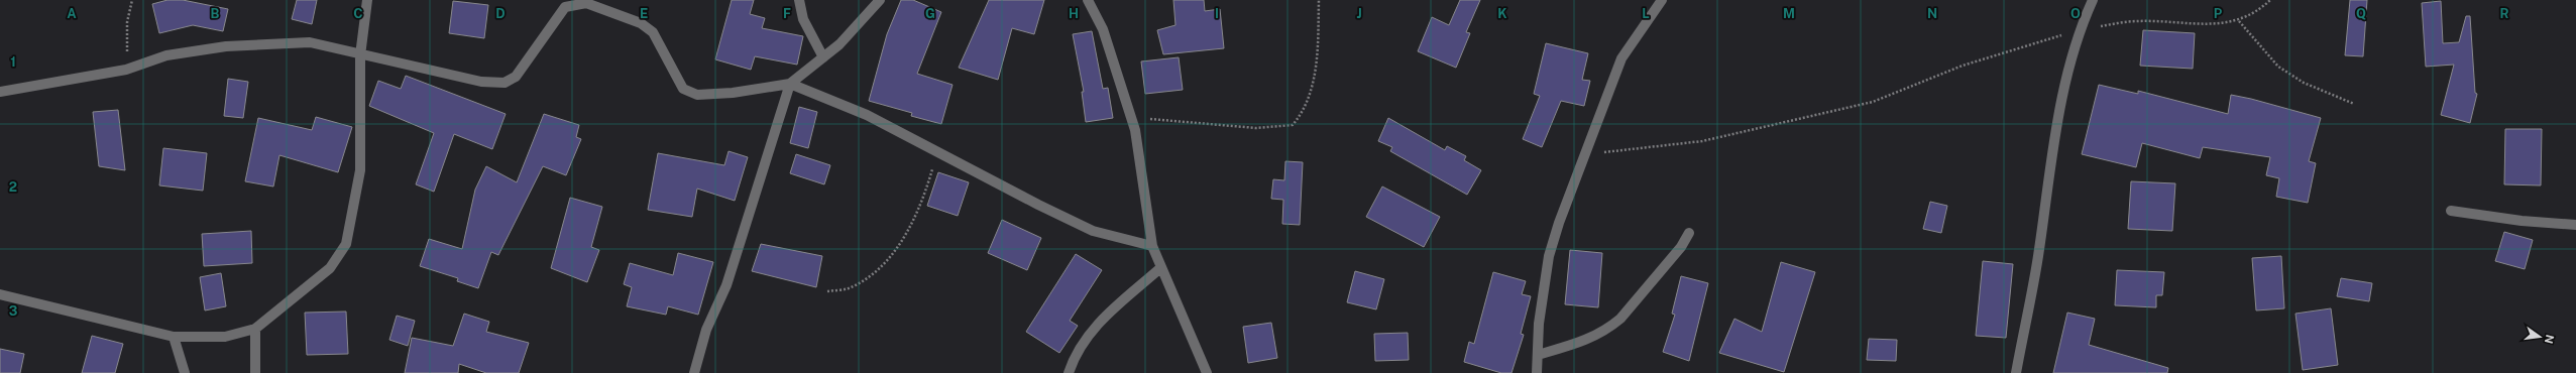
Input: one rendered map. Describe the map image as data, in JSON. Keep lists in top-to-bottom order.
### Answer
{
  "north": "right",
  "grid": {
    "columns": [
      "A",
      "B",
      "C",
      "D",
      "E",
      "F",
      "G",
      "H",
      "I",
      "J",
      "K",
      "L",
      "M",
      "N",
      "O",
      "P",
      "Q",
      "R"
    ],
    "rows": ["1", "2", "3"]
  }
}
